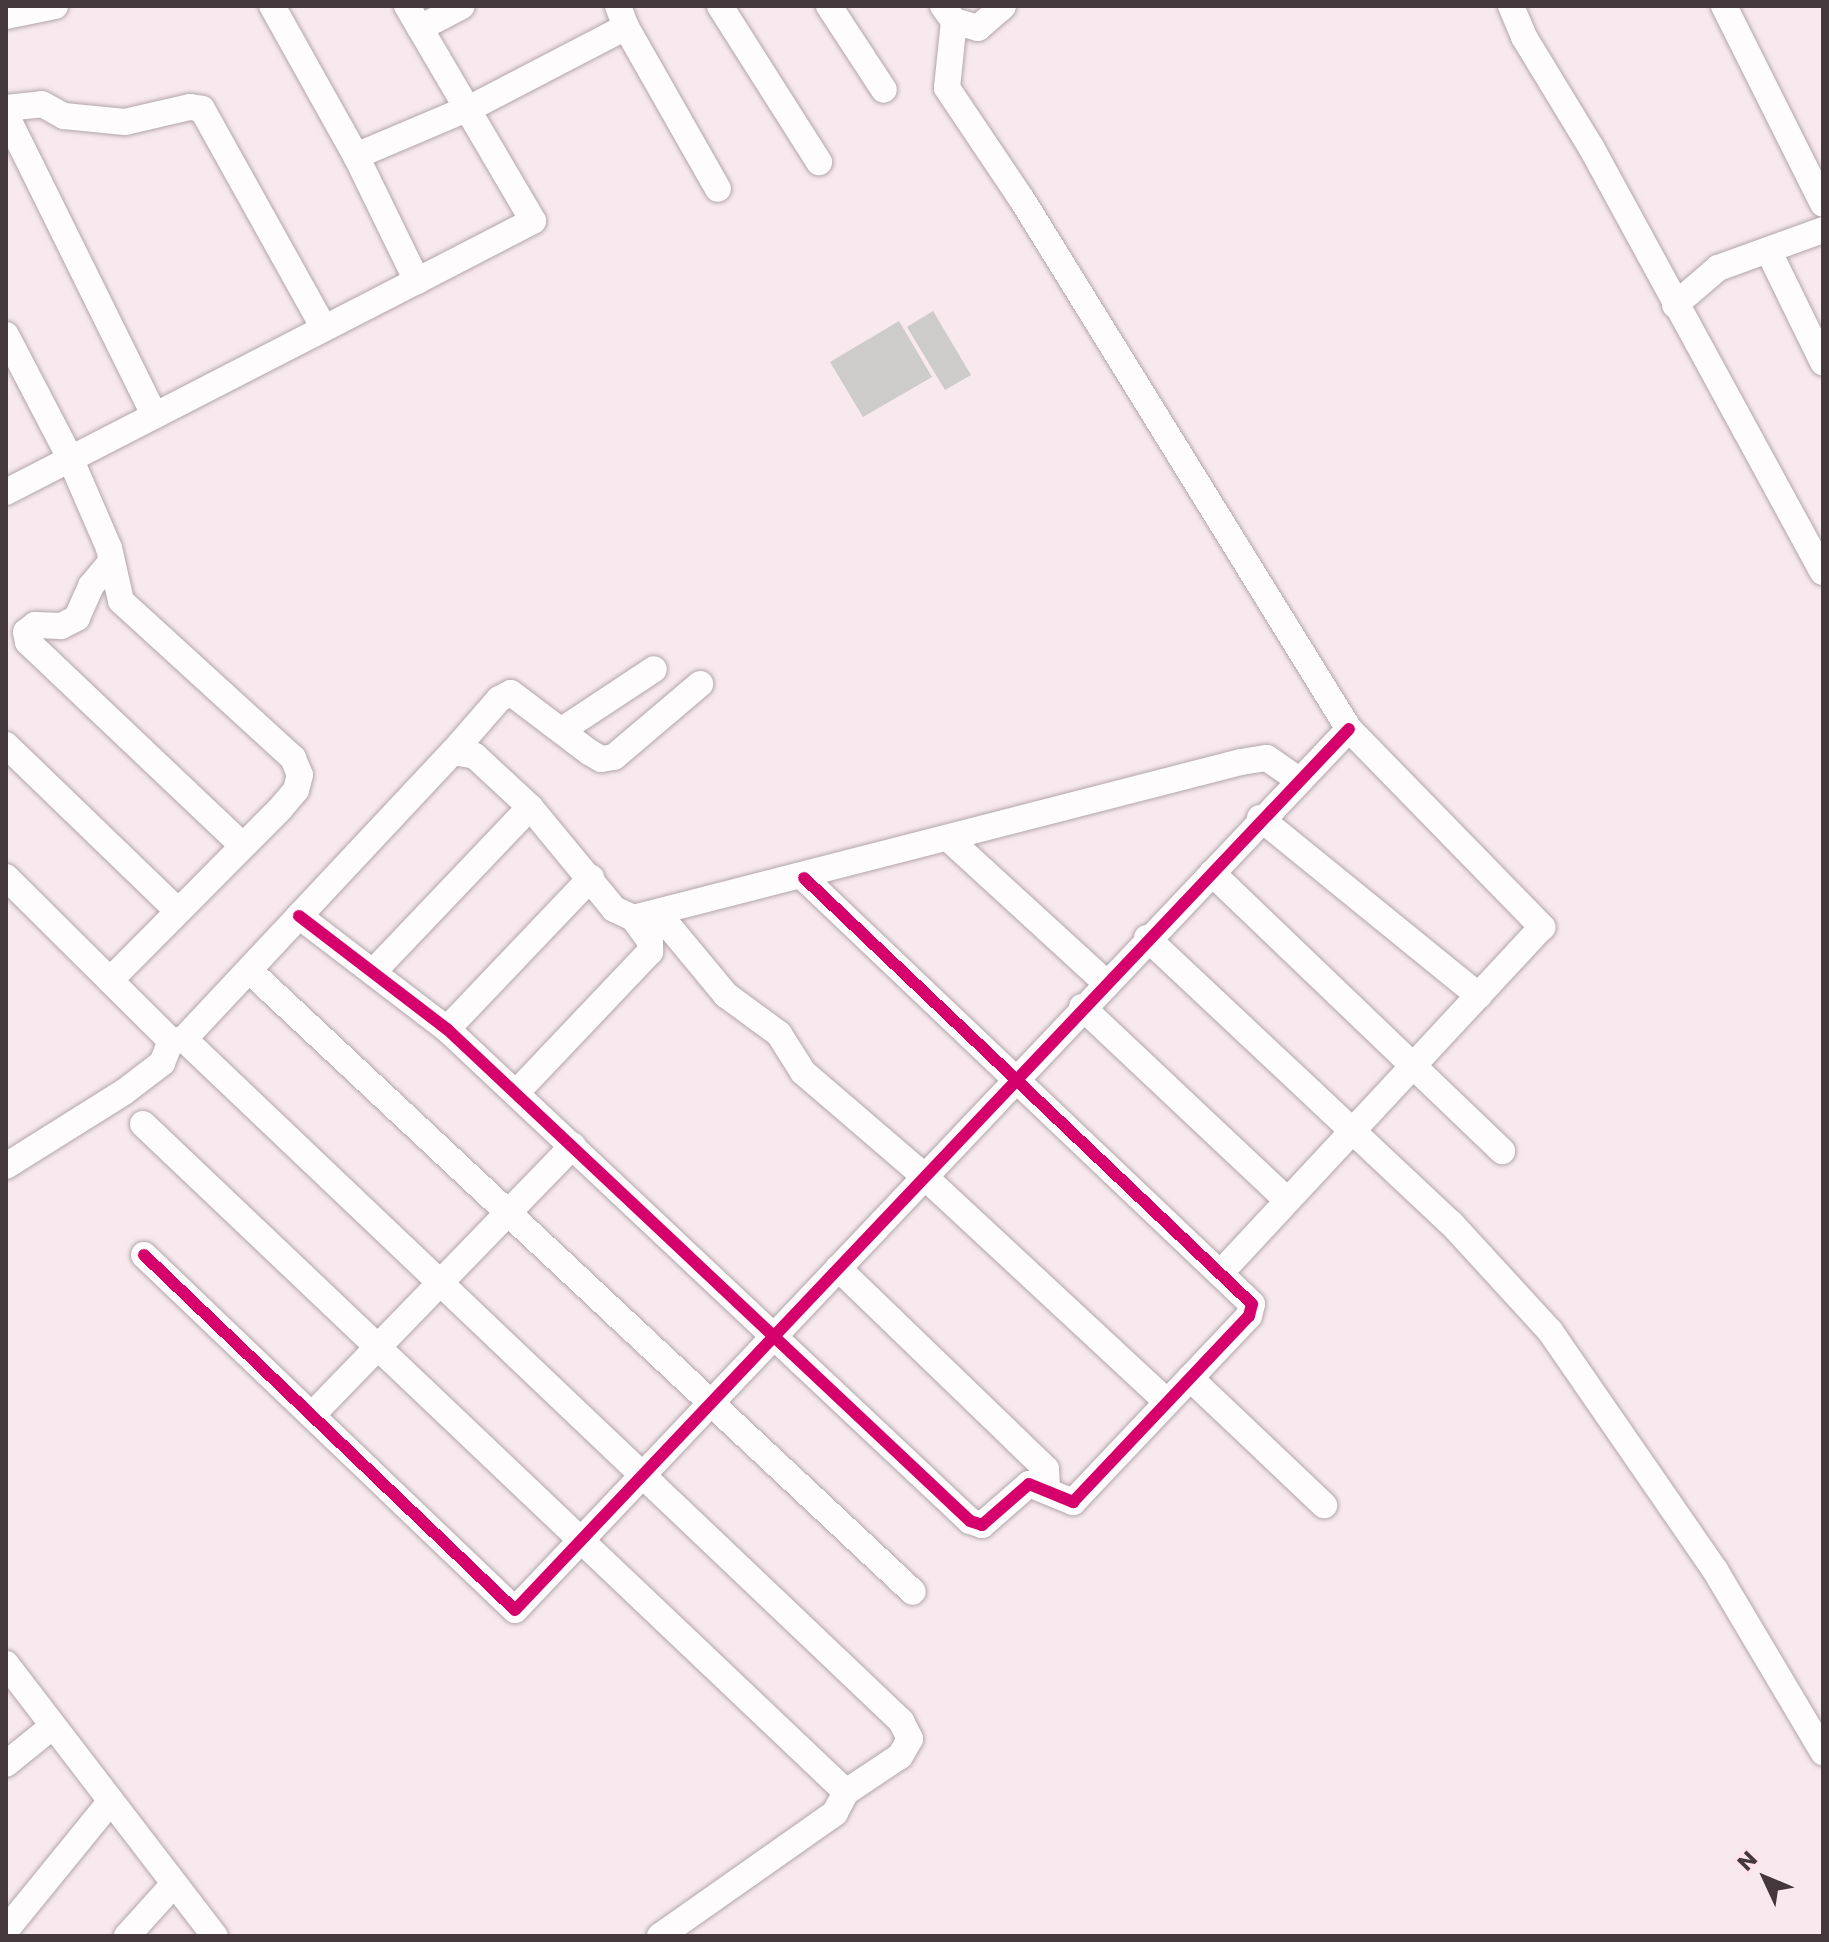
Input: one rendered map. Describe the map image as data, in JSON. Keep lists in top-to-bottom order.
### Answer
{
  "north": "top left"
}
